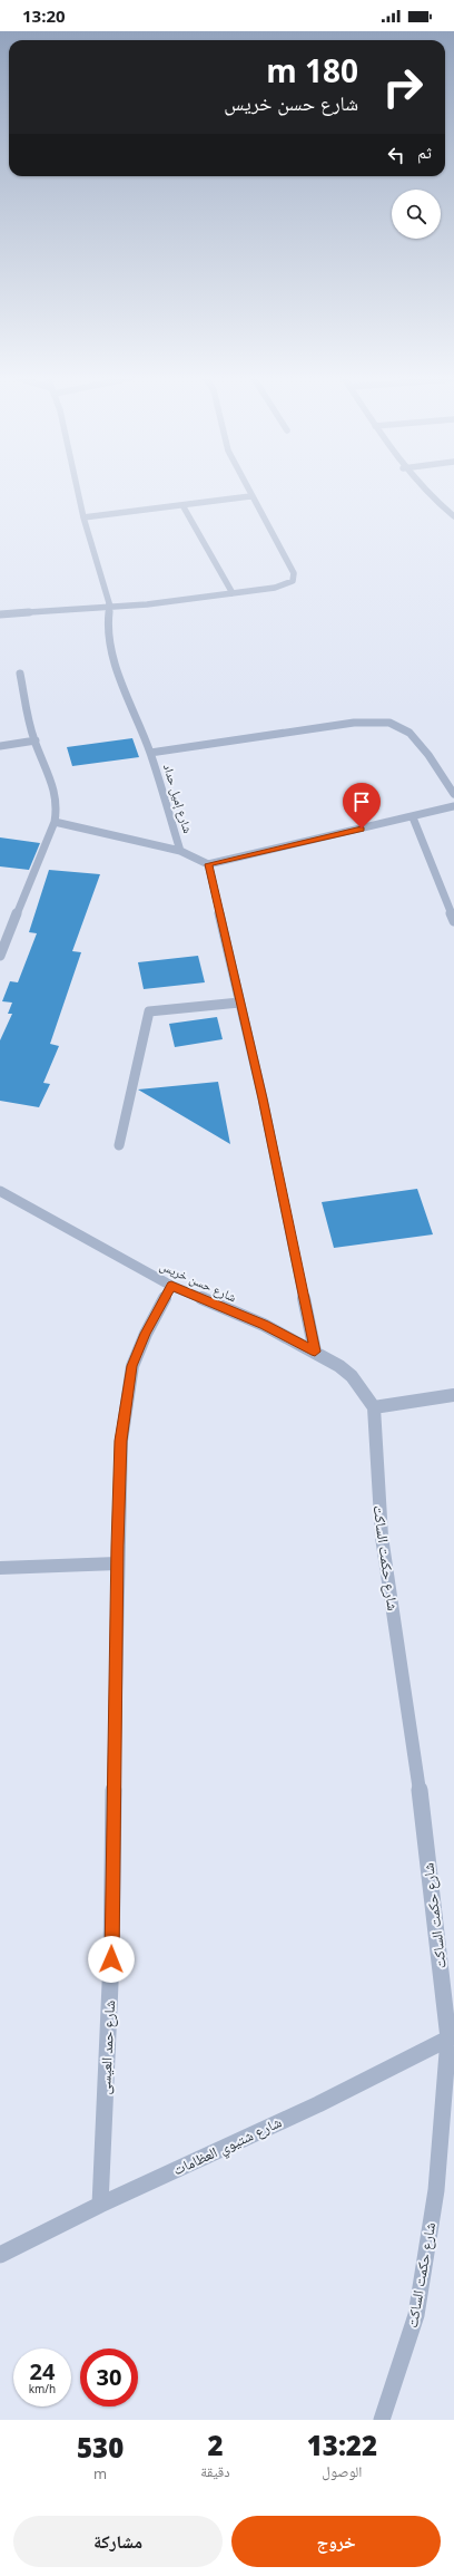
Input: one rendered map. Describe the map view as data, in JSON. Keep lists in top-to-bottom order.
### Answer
{
  "streets": {
    "street": [
      "شارع إميل حداد",
      "شارع حسن خريس",
      "شارع حكمت الساكت",
      "شارع حمد العيسى",
      "شارع شتيوي العظامات"
    ]
  },
  "crossings": [
    ["شارع حسن خريس", "شارع حكمت الساكت"],
    ["شارع حسن خريس", "شارع حمد العيسى"],
    ["شارع حكمت الساكت", "شارع شتيوي العظامات"],
    ["شارع حمد العيسى", "شارع شتيوي العظامات"]
  ],
  "page": {
    "status": "13:20",
    "turn": ["180 m", "شارع حسن خريس"],
    "then": "ثم",
    "speed": "24 km/h",
    "limit": "30",
    "eta": [
      "13:22",
      "الوصول",
      "2",
      "دقيقة",
      "530",
      "m"
    ],
    "buttons": ["خروج", "مشاركة"]
  }
}
